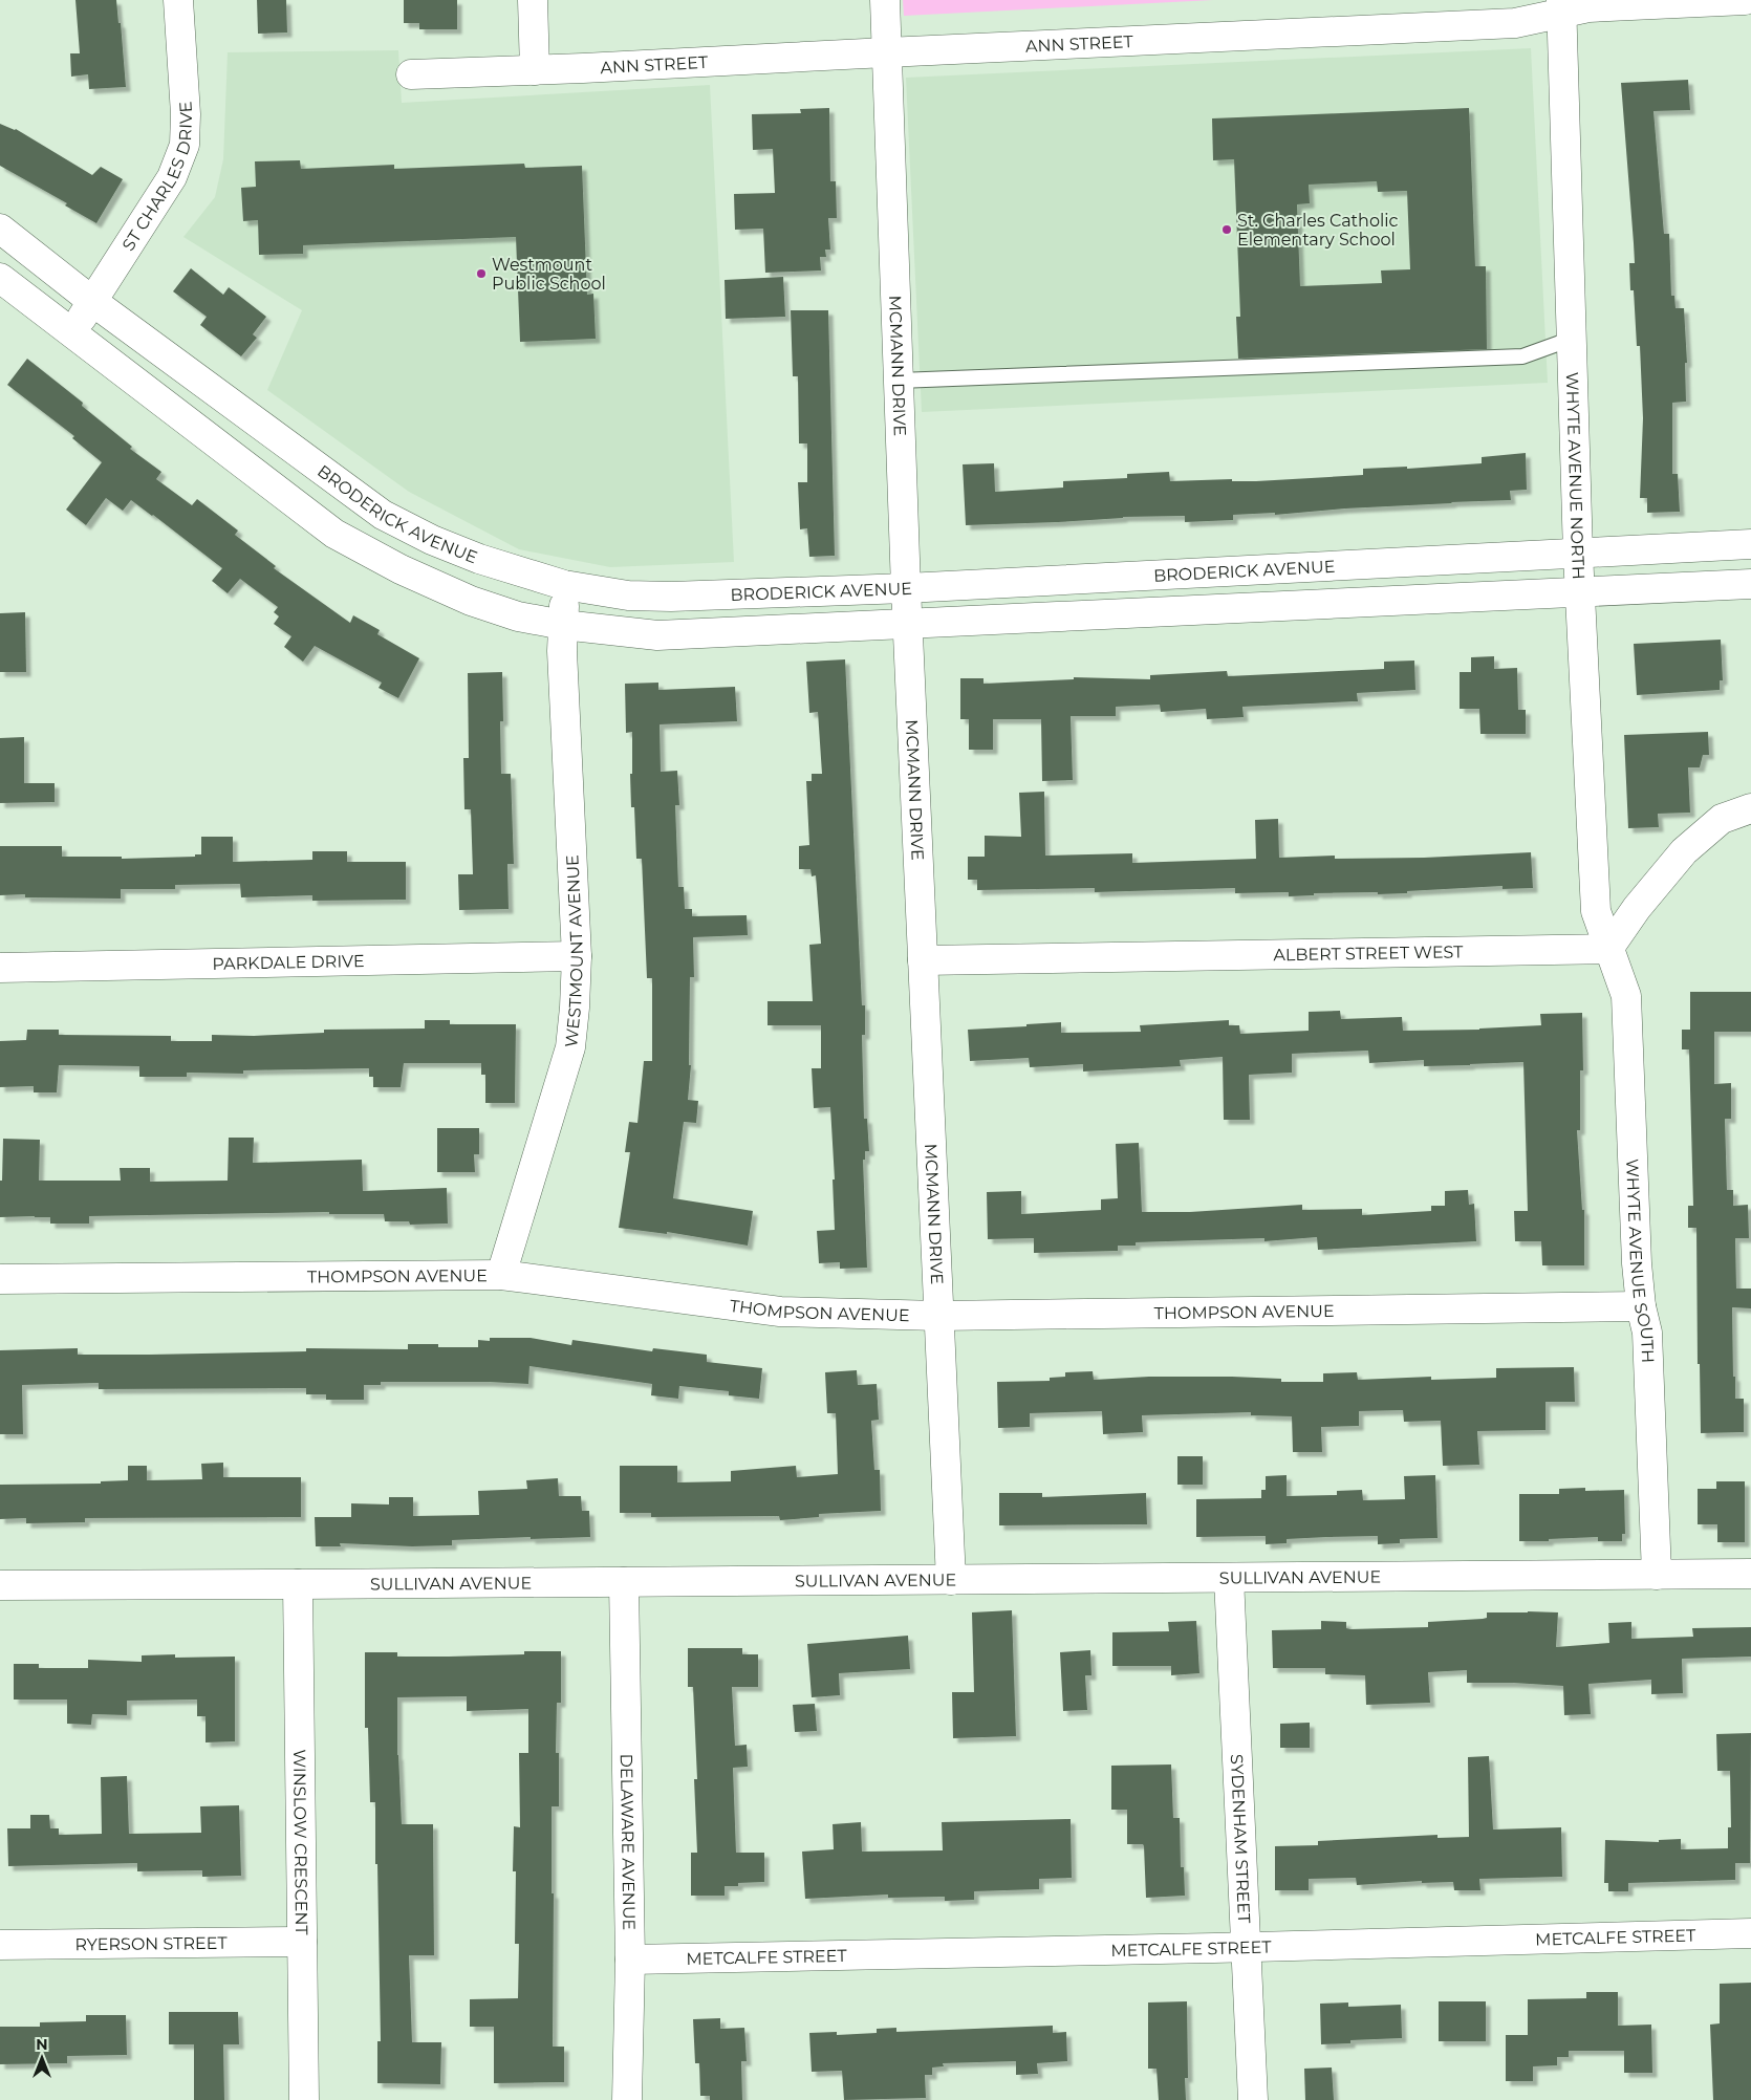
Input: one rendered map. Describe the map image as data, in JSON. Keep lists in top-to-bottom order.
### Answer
{
  "streets": {
    "street": [
      "ANN STREET",
      "ST CHARLES DRIVE",
      "MCMANN DRIVE",
      "WHYTE AVENUE NORTH",
      "BRODERICK AVENUE",
      "WESTMOUNT AVENUE",
      "ALBERT STREET WEST",
      "PARKDALE DRIVE",
      "WHYTE AVENUE SOUTH",
      "THOMPSON AVENUE",
      "SULLIVAN AVENUE",
      "SYDENHAM STREET",
      "DELAWARE AVENUE",
      "WINSLOW CRESCENT",
      "METCALFE STREET",
      "RYERSON STREET"
    ]
  },
  "crossings": [
    ["ANN STREET", "MCMANN DRIVE"],
    ["ANN STREET", "WHYTE AVENUE NORTH"],
    ["ST CHARLES DRIVE", "BRODERICK AVENUE"],
    ["MCMANN DRIVE", "BRODERICK AVENUE"],
    ["MCMANN DRIVE", "ALBERT STREET WEST"],
    ["MCMANN DRIVE", "THOMPSON AVENUE"],
    ["MCMANN DRIVE", "SULLIVAN AVENUE"],
    ["WHYTE AVENUE NORTH", "BRODERICK AVENUE"],
    ["WHYTE AVENUE NORTH", "ALBERT STREET WEST"],
    ["WHYTE AVENUE NORTH", "WHYTE AVENUE SOUTH"],
    ["BRODERICK AVENUE", "WESTMOUNT AVENUE"],
    ["WESTMOUNT AVENUE", "PARKDALE DRIVE"],
    ["WESTMOUNT AVENUE", "THOMPSON AVENUE"],
    ["ALBERT STREET WEST", "WHYTE AVENUE SOUTH"],
    ["WHYTE AVENUE SOUTH", "THOMPSON AVENUE"],
    ["WHYTE AVENUE SOUTH", "SULLIVAN AVENUE"],
    ["SULLIVAN AVENUE", "SYDENHAM STREET"],
    ["SULLIVAN AVENUE", "DELAWARE AVENUE"],
    ["SULLIVAN AVENUE", "WINSLOW CRESCENT"],
    ["SYDENHAM STREET", "METCALFE STREET"],
    ["DELAWARE AVENUE", "METCALFE STREET"],
    ["WINSLOW CRESCENT", "RYERSON STREET"]
  ],
  "places": ["St. Charles Catholic Elementary School", "Westmount Public School"],
  "north": "top"
}
